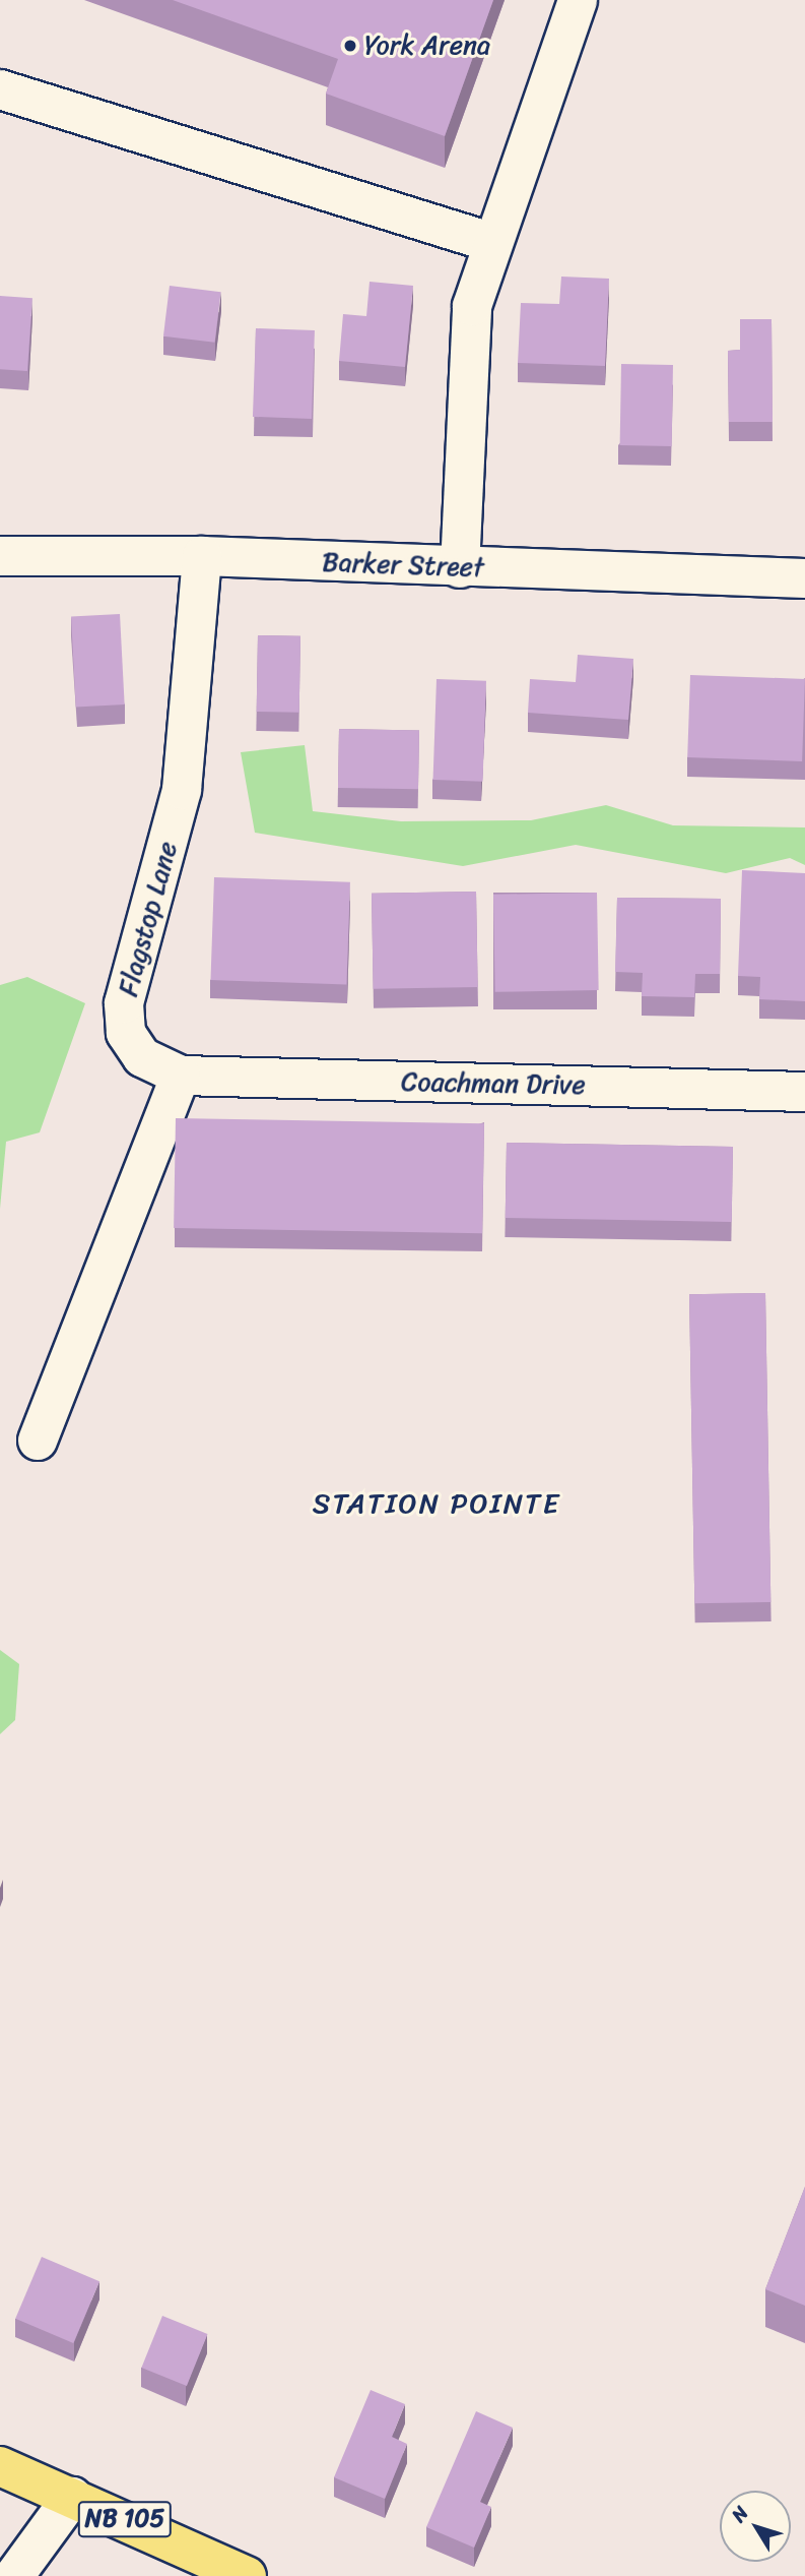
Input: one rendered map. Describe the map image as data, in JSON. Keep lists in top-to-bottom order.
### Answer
{
  "streets": {
    "main road": ["NB 105"],
    "street": ["Barker Street", "Flagstop Lane", "Coachman Drive"]
  },
  "crossings": [
    ["Barker Street", "Flagstop Lane"],
    ["Flagstop Lane", "Coachman Drive"]
  ],
  "districts": ["STATION POINTE"],
  "places": ["York Arena"],
  "north": "top left"
}
